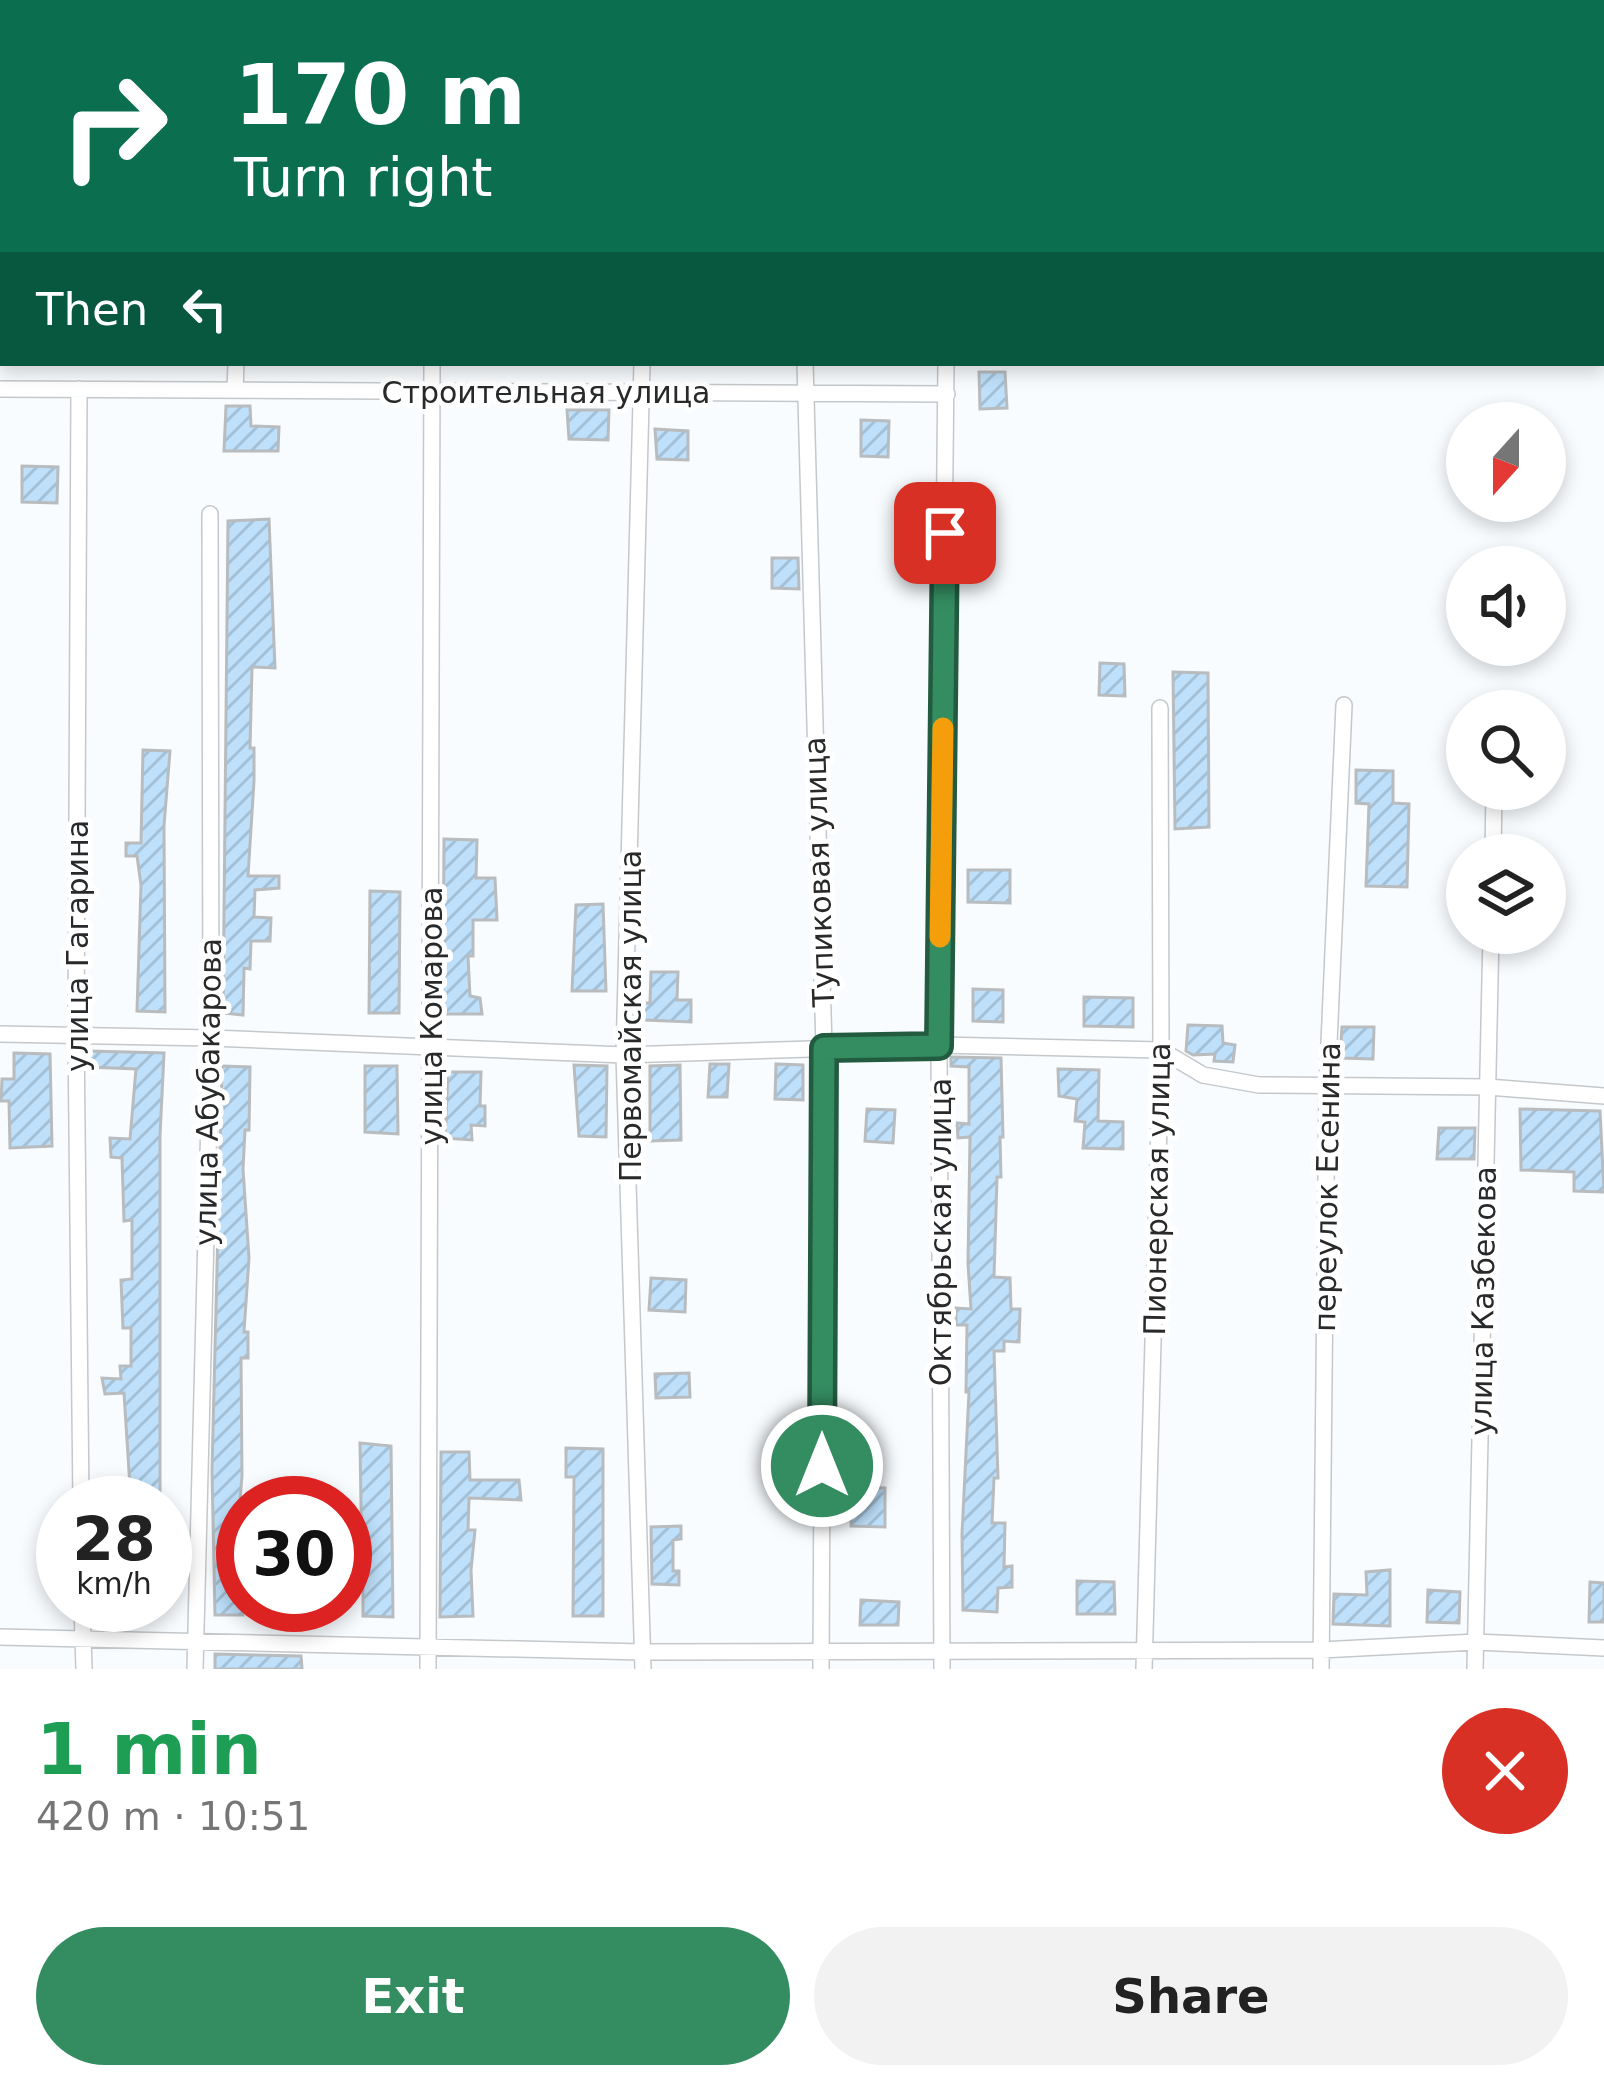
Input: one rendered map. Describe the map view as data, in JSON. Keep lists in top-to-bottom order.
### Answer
{
  "streets": {
    "street": [
      "Строительная улица",
      "Тупиковая улица",
      "улица Гагарина",
      "улица Комарова",
      "Первомайская улица",
      "улица Абубакарова",
      "переулок Есенина",
      "Пионерская улица",
      "Октябрьская улица",
      "улица Казбекова"
    ]
  },
  "crossings": [
    ["Строительная улица", "Тупиковая улица"],
    ["Строительная улица", "улица Гагарина"],
    ["Строительная улица", "улица Комарова"],
    ["Строительная улица", "Первомайская улица"],
    ["Строительная улица", "Октябрьская улица"]
  ],
  "north": "bottom",
  "page": {
    "turn": ["170 m", "Turn right"],
    "then": "Then",
    "speed": "28 km/h",
    "limit": "30",
    "heading": ["1 min", "420 m · 10:51"],
    "buttons": ["Exit", "Share"]
  }
}
